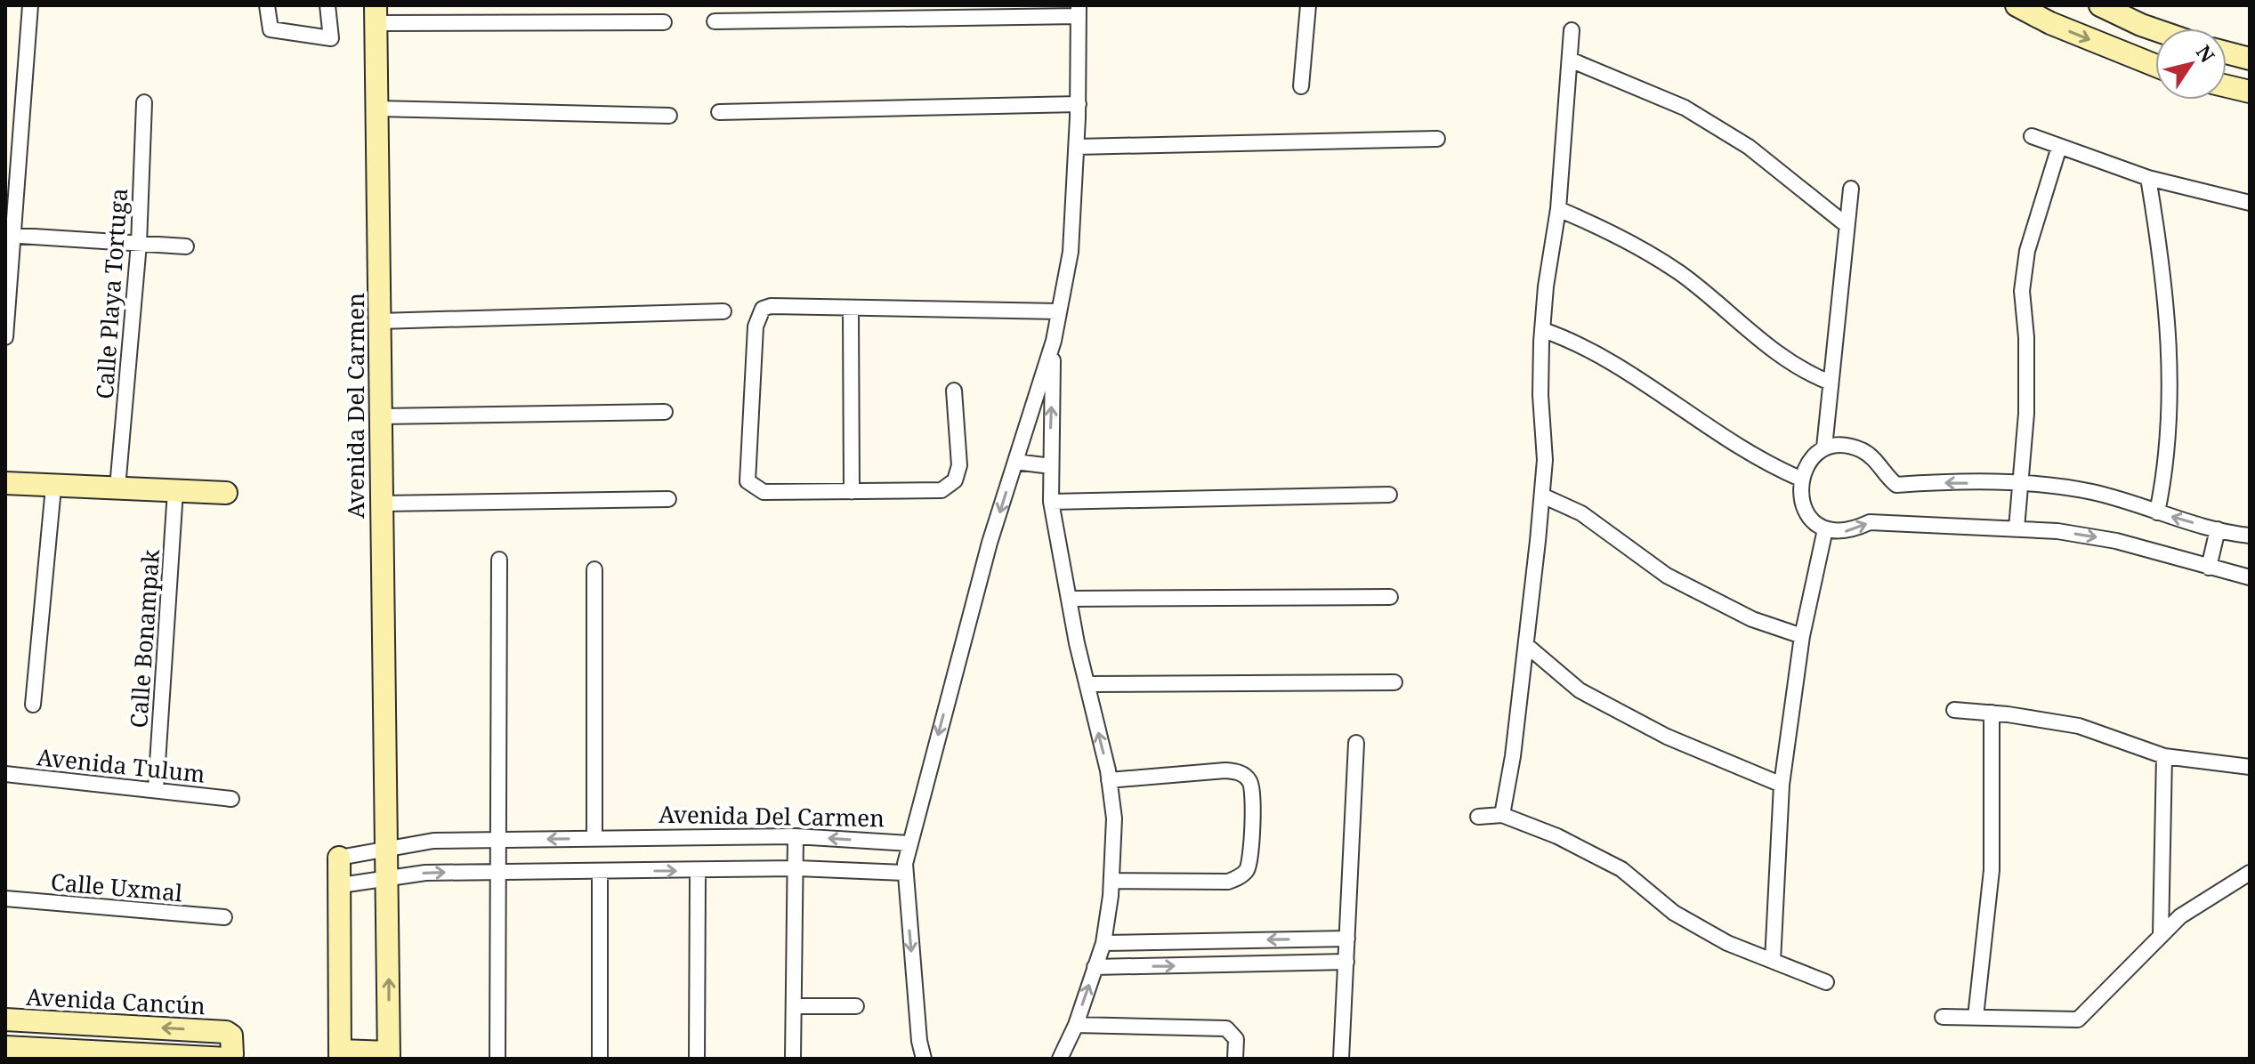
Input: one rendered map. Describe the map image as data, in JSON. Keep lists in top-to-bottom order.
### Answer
{
  "streets": {
    "main road": ["Avenida Del Carmen", "Avenida Cancún"],
    "street": [
      "Calle Playa Tortuga",
      "Calle Bonampak",
      "Avenida Tulum",
      "Calle Uxmal"
    ]
  },
  "crossings": [
    ["Calle Bonampak", "Avenida Tulum"]
  ],
  "north": "top right"
}
